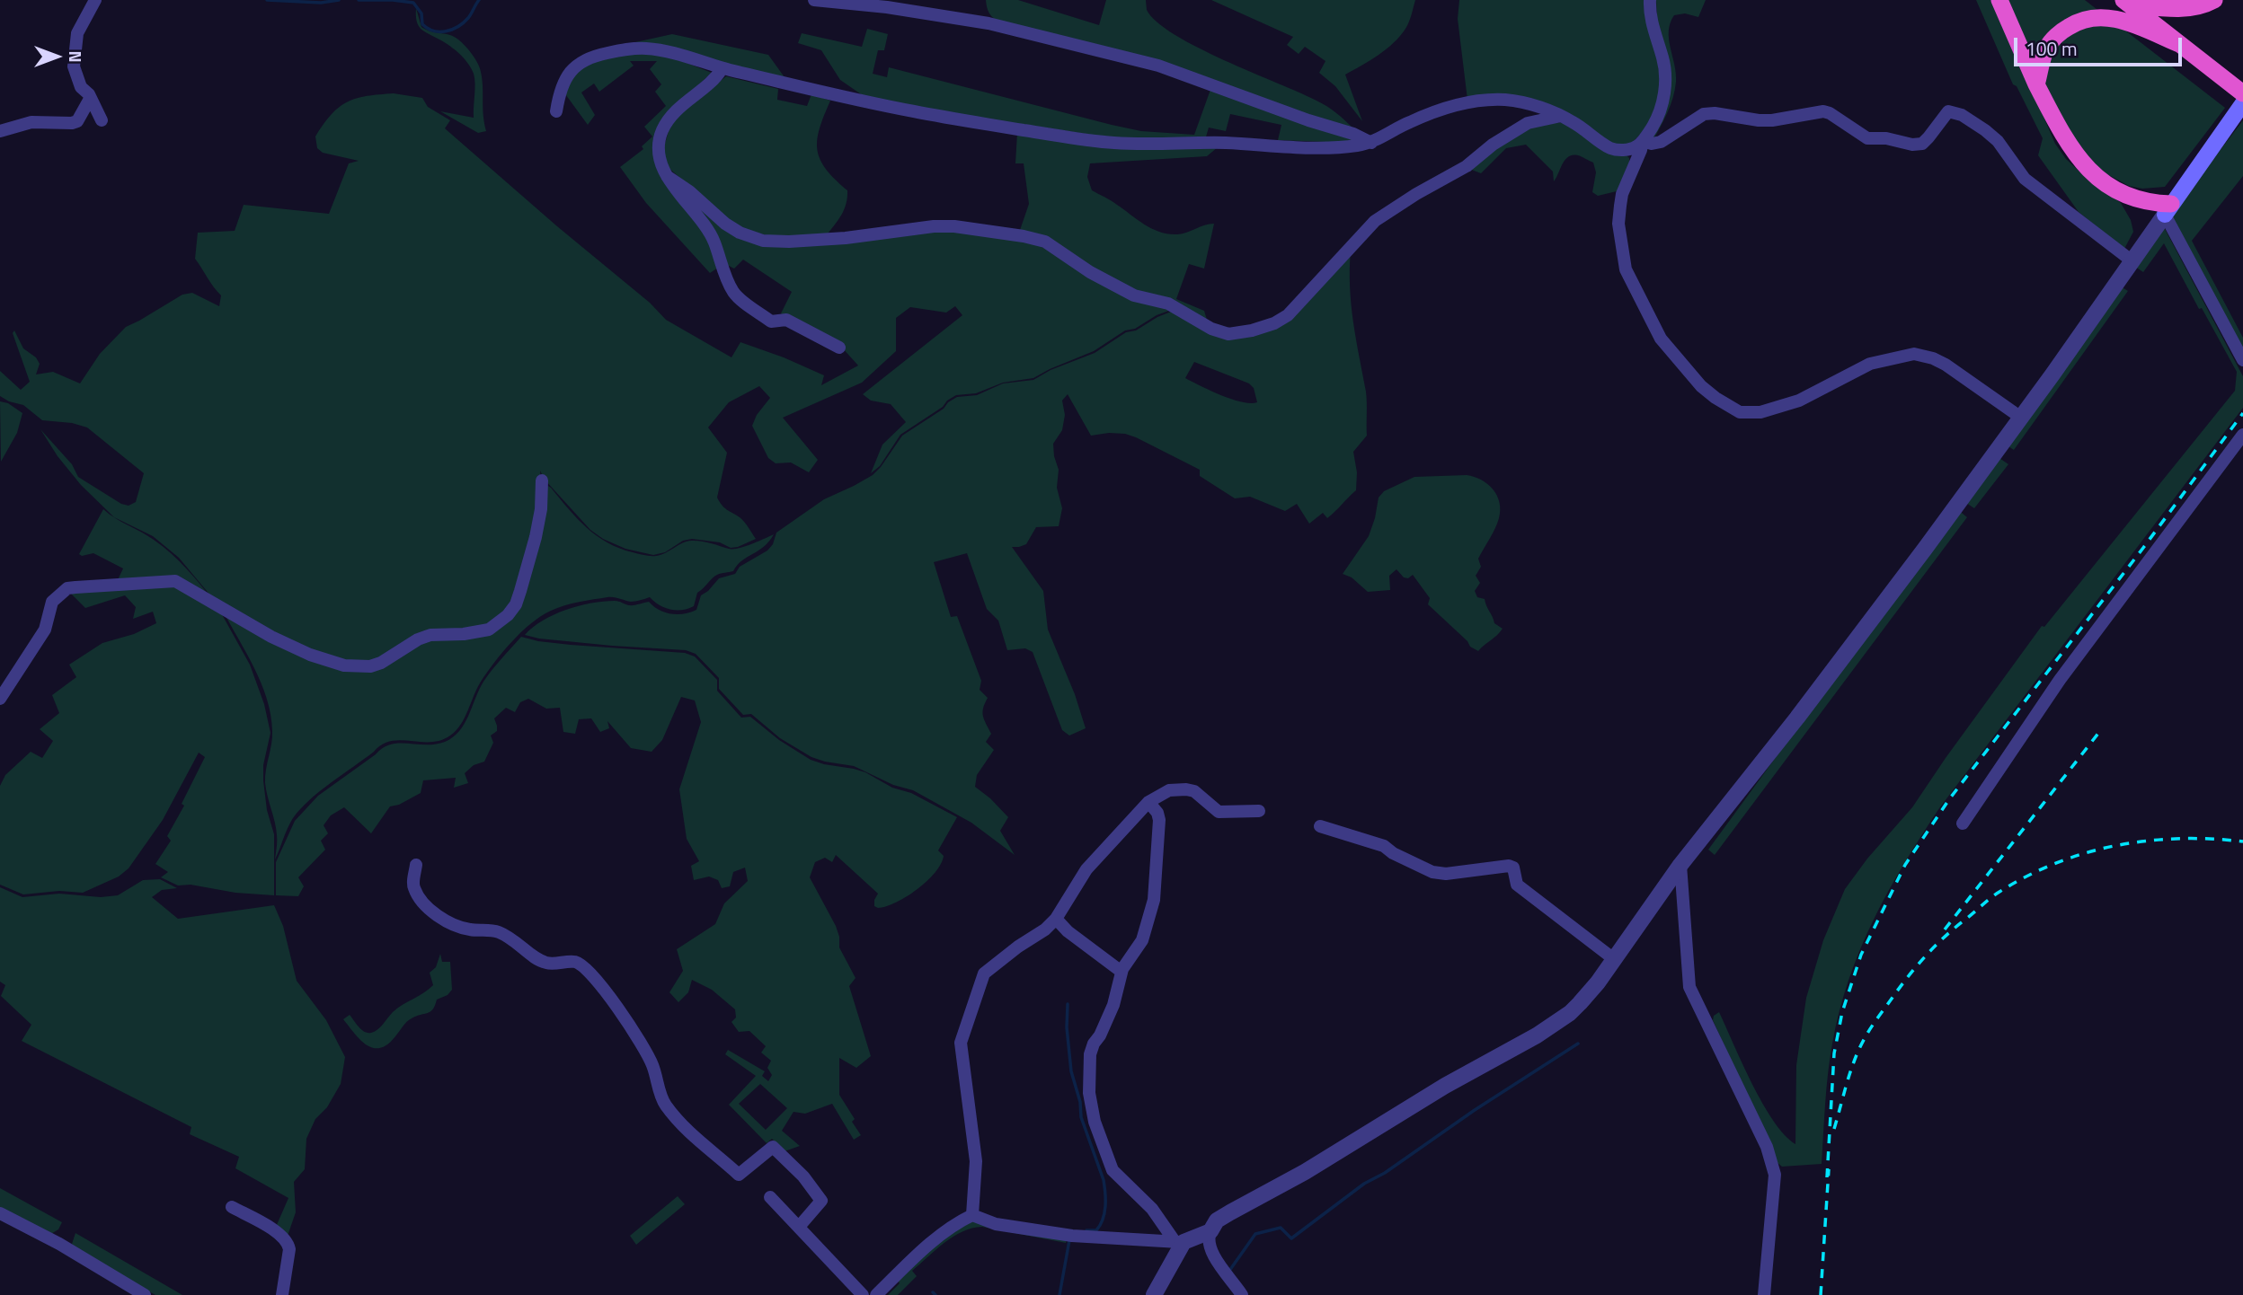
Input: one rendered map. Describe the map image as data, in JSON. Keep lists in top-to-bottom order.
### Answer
{
  "scale_bar": "100 m",
  "north": "right"
}
